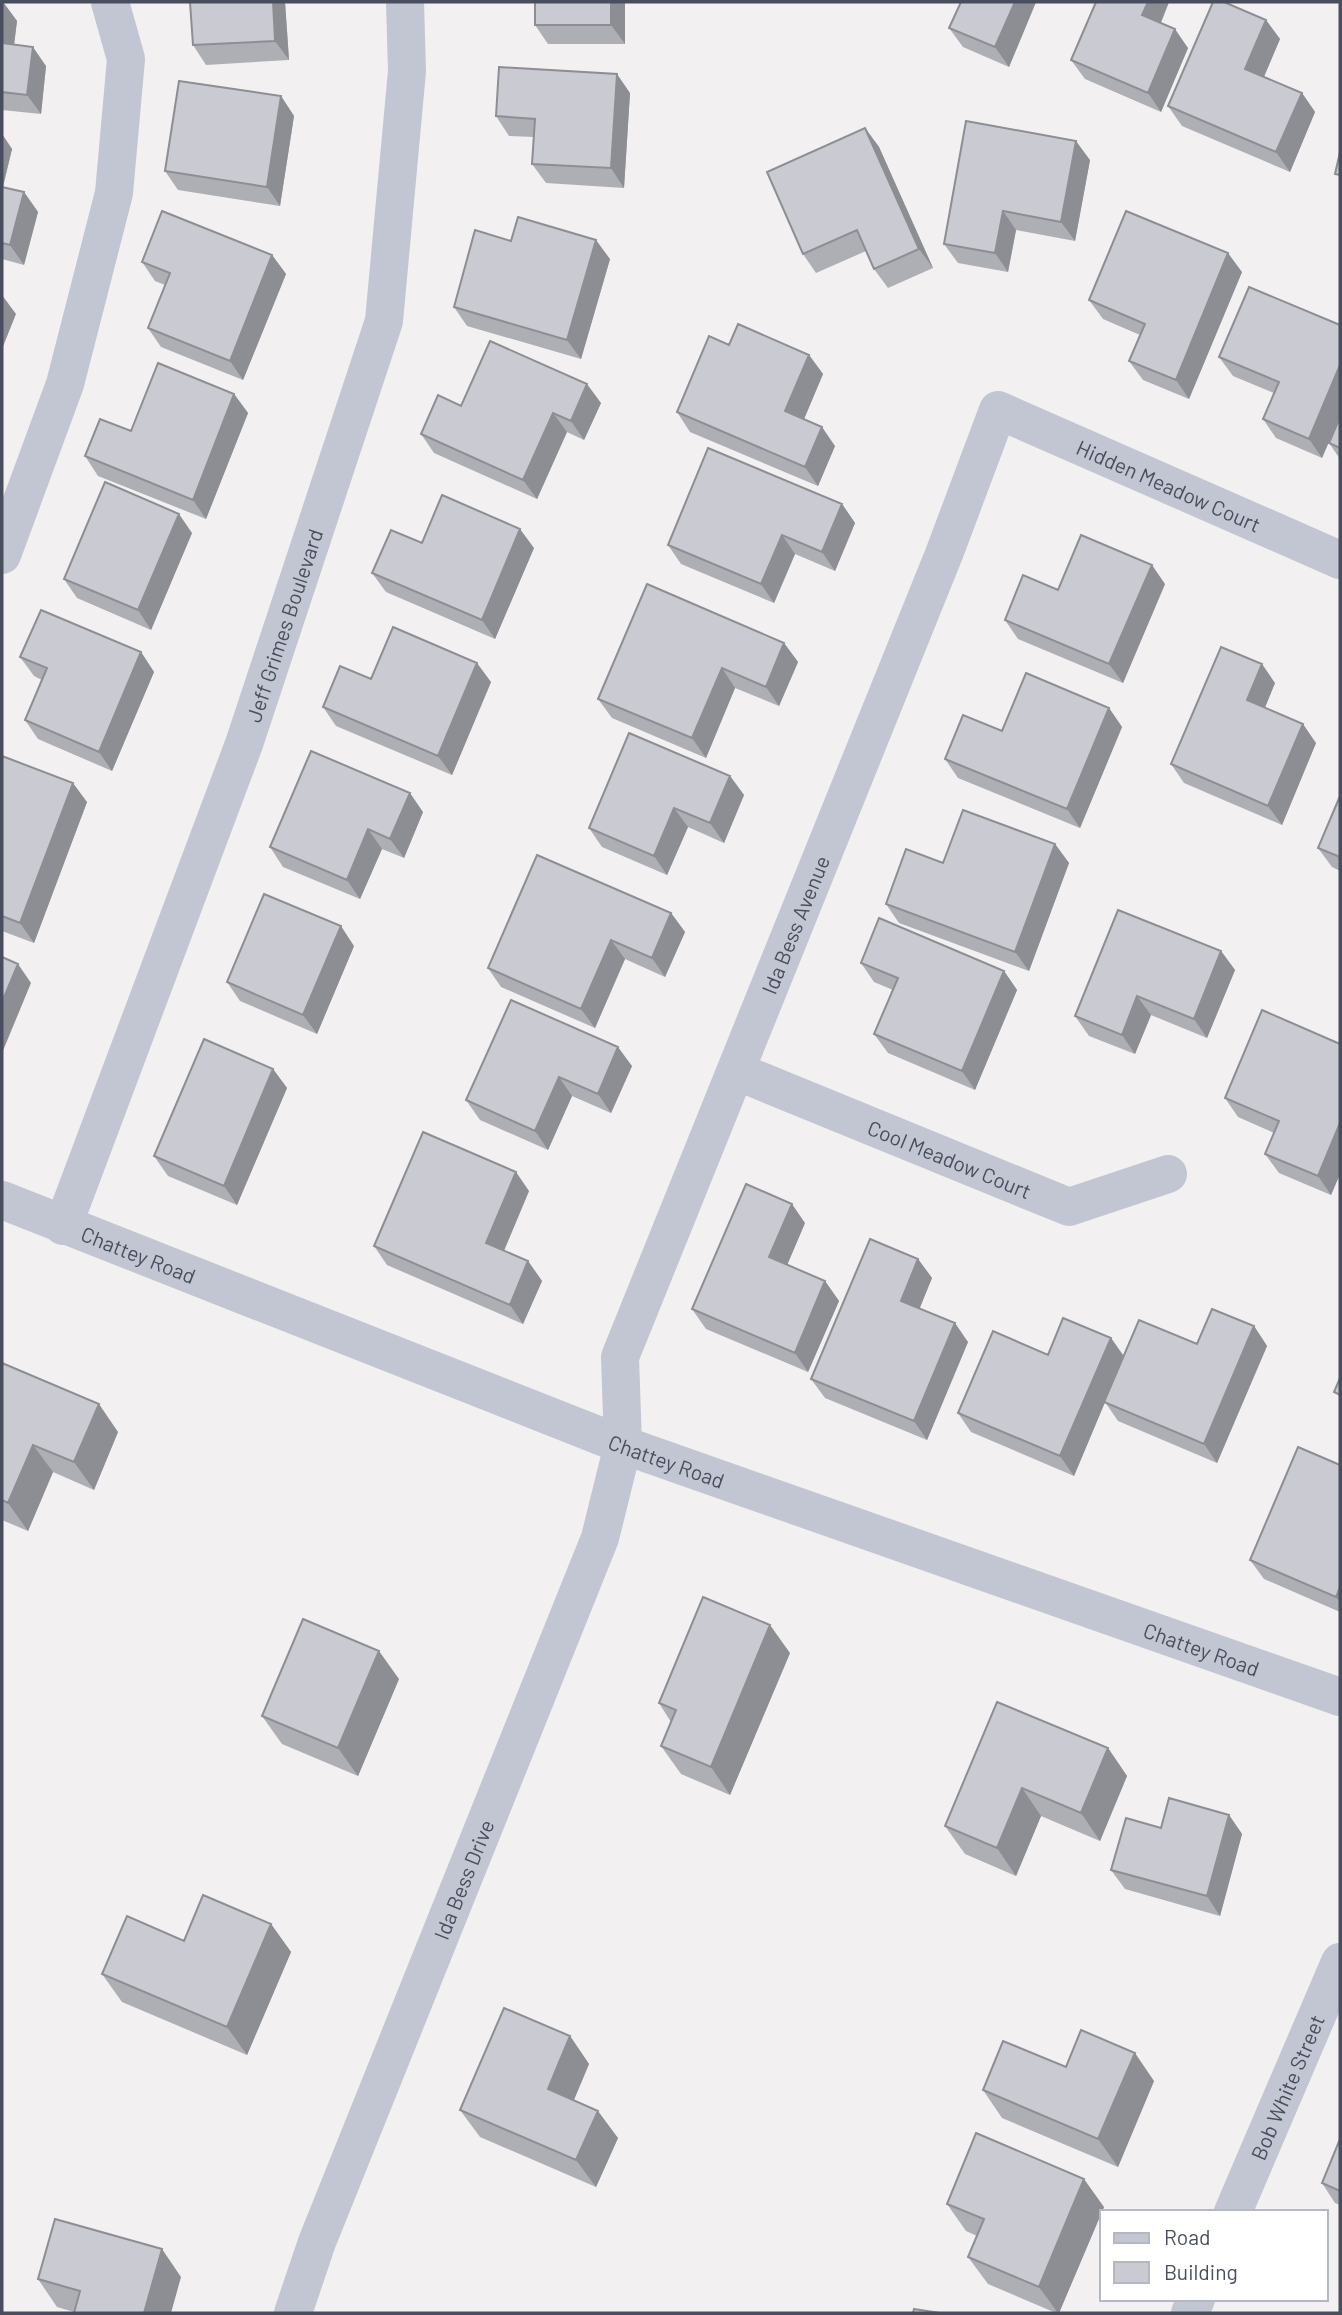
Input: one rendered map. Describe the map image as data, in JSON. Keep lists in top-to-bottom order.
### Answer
{
  "streets": {
    "street": [
      "Hidden Meadow Court",
      "Jeff Grimes Boulevard",
      "Ida Bess Avenue",
      "Cool Meadow Court",
      "Chattey Road",
      "Ida Bess Drive",
      "Bob White Street"
    ]
  },
  "crossings": [
    ["Hidden Meadow Court", "Ida Bess Avenue"],
    ["Jeff Grimes Boulevard", "Chattey Road"],
    ["Ida Bess Avenue", "Cool Meadow Court"],
    ["Ida Bess Avenue", "Chattey Road"],
    ["Ida Bess Avenue", "Ida Bess Drive"],
    ["Chattey Road", "Ida Bess Drive"]
  ],
  "legend": ["Road", "Building"]
}
